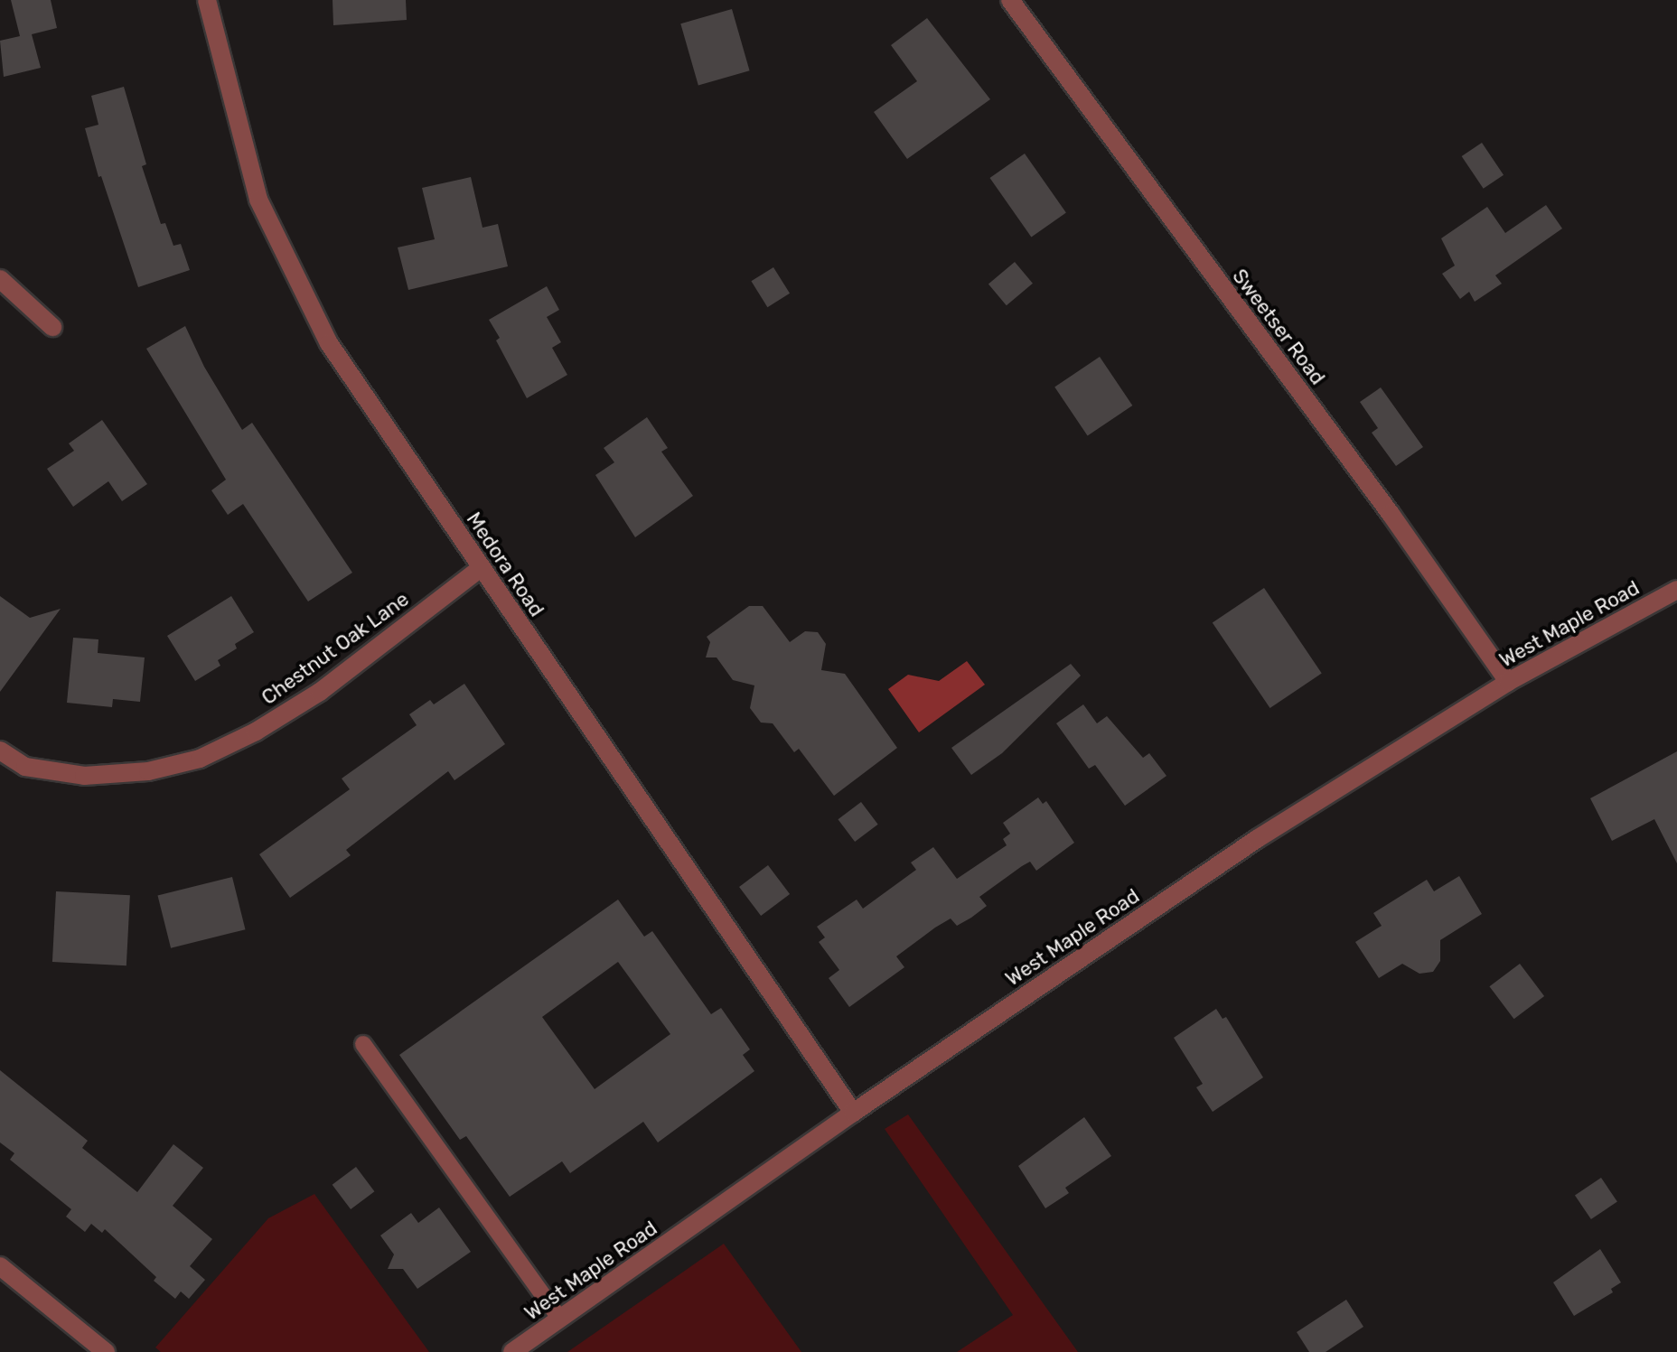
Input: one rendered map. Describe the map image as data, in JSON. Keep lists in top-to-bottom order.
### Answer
{
  "streets": {
    "street": [
      "Sweetser Road",
      "Medora Road",
      "West Maple Road",
      "Chestnut Oak Lane"
    ]
  },
  "crossings": [
    ["Sweetser Road", "West Maple Road"],
    ["Medora Road", "West Maple Road"],
    ["Medora Road", "Chestnut Oak Lane"]
  ]
}
